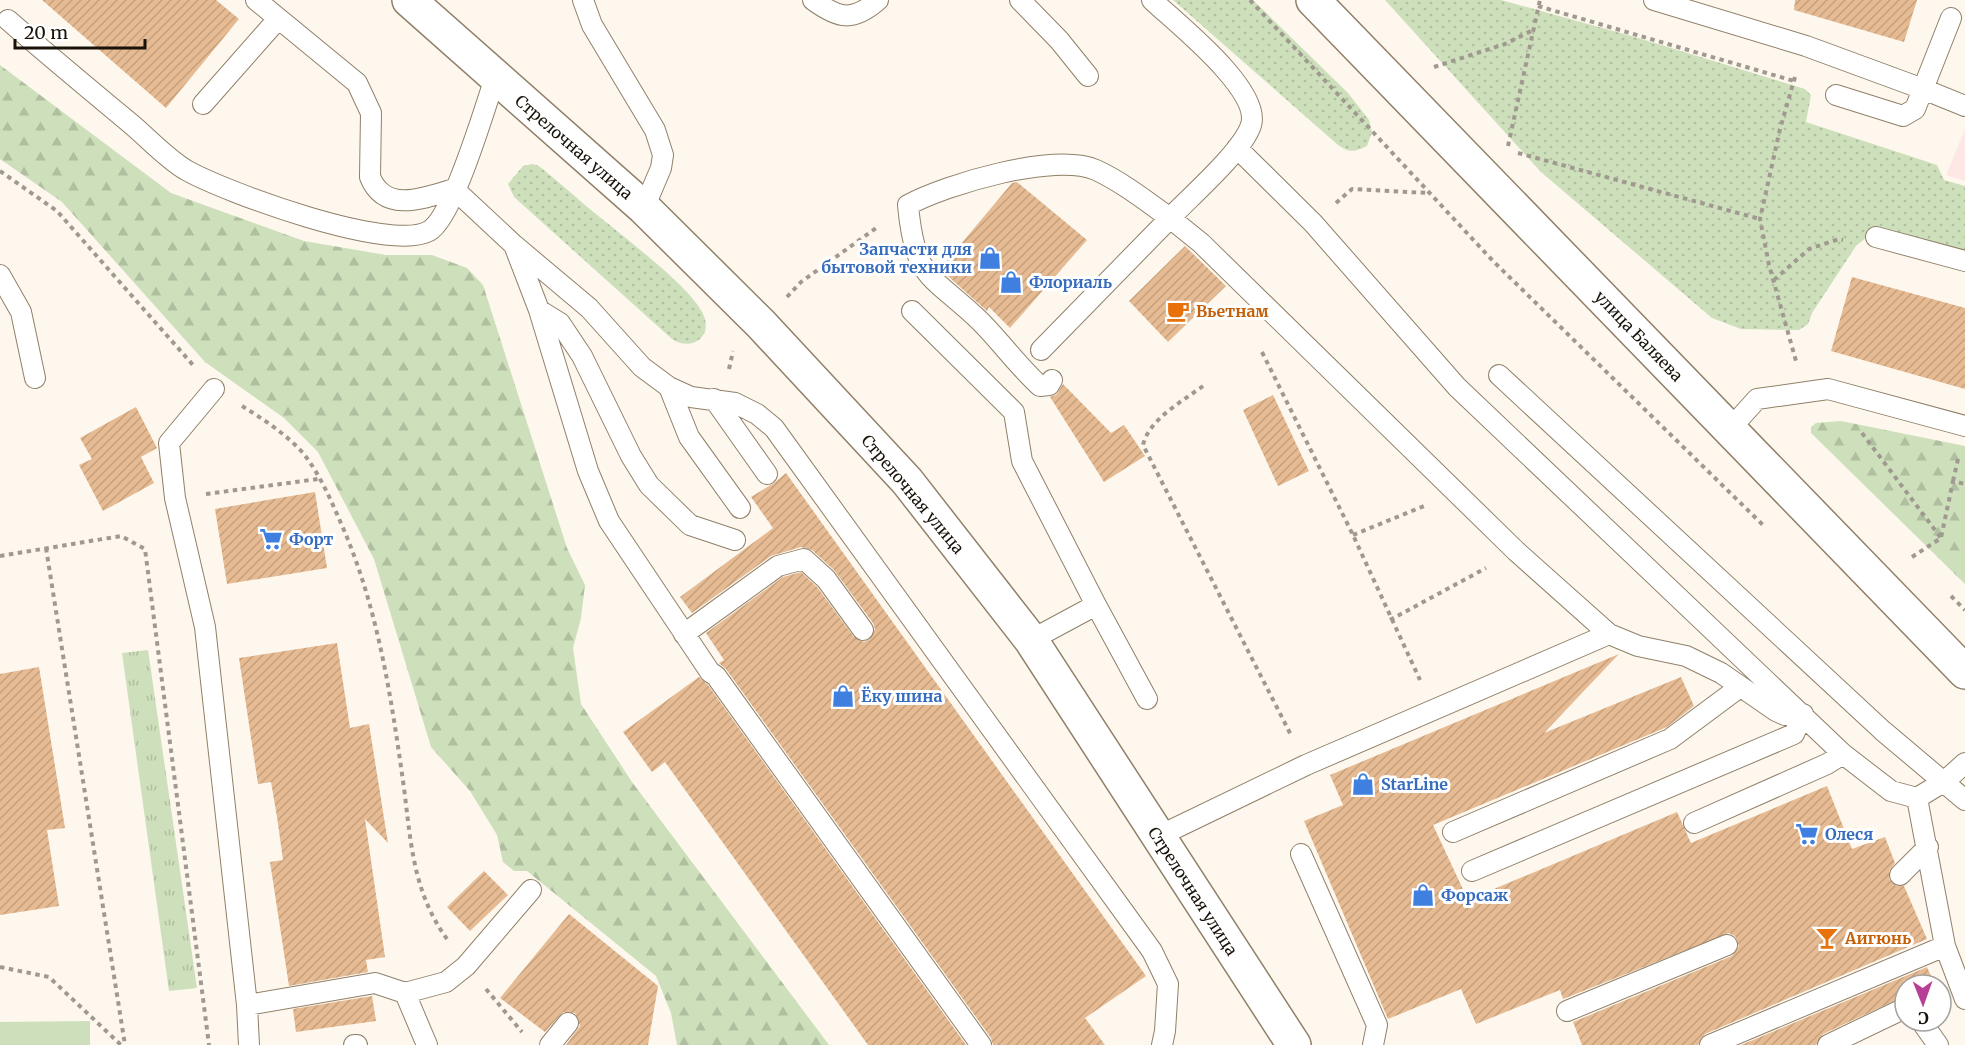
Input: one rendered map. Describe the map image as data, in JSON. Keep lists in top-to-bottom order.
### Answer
{
  "streets": {
    "main road": ["Стрелочная улица", "улица Баляева"]
  },
  "places": {
    "shop": [
      "Запчасти для бытовой техники",
      "Флориаль",
      "Ёку шина",
      "StarLine",
      "Форсаж"
    ],
    "cafe": ["Вьетнам"],
    "supermarket": ["Форт", "Олеся"],
    "bar": ["Аигюнь"]
  },
  "scale_bar": "20 m",
  "north": "bottom"
}
